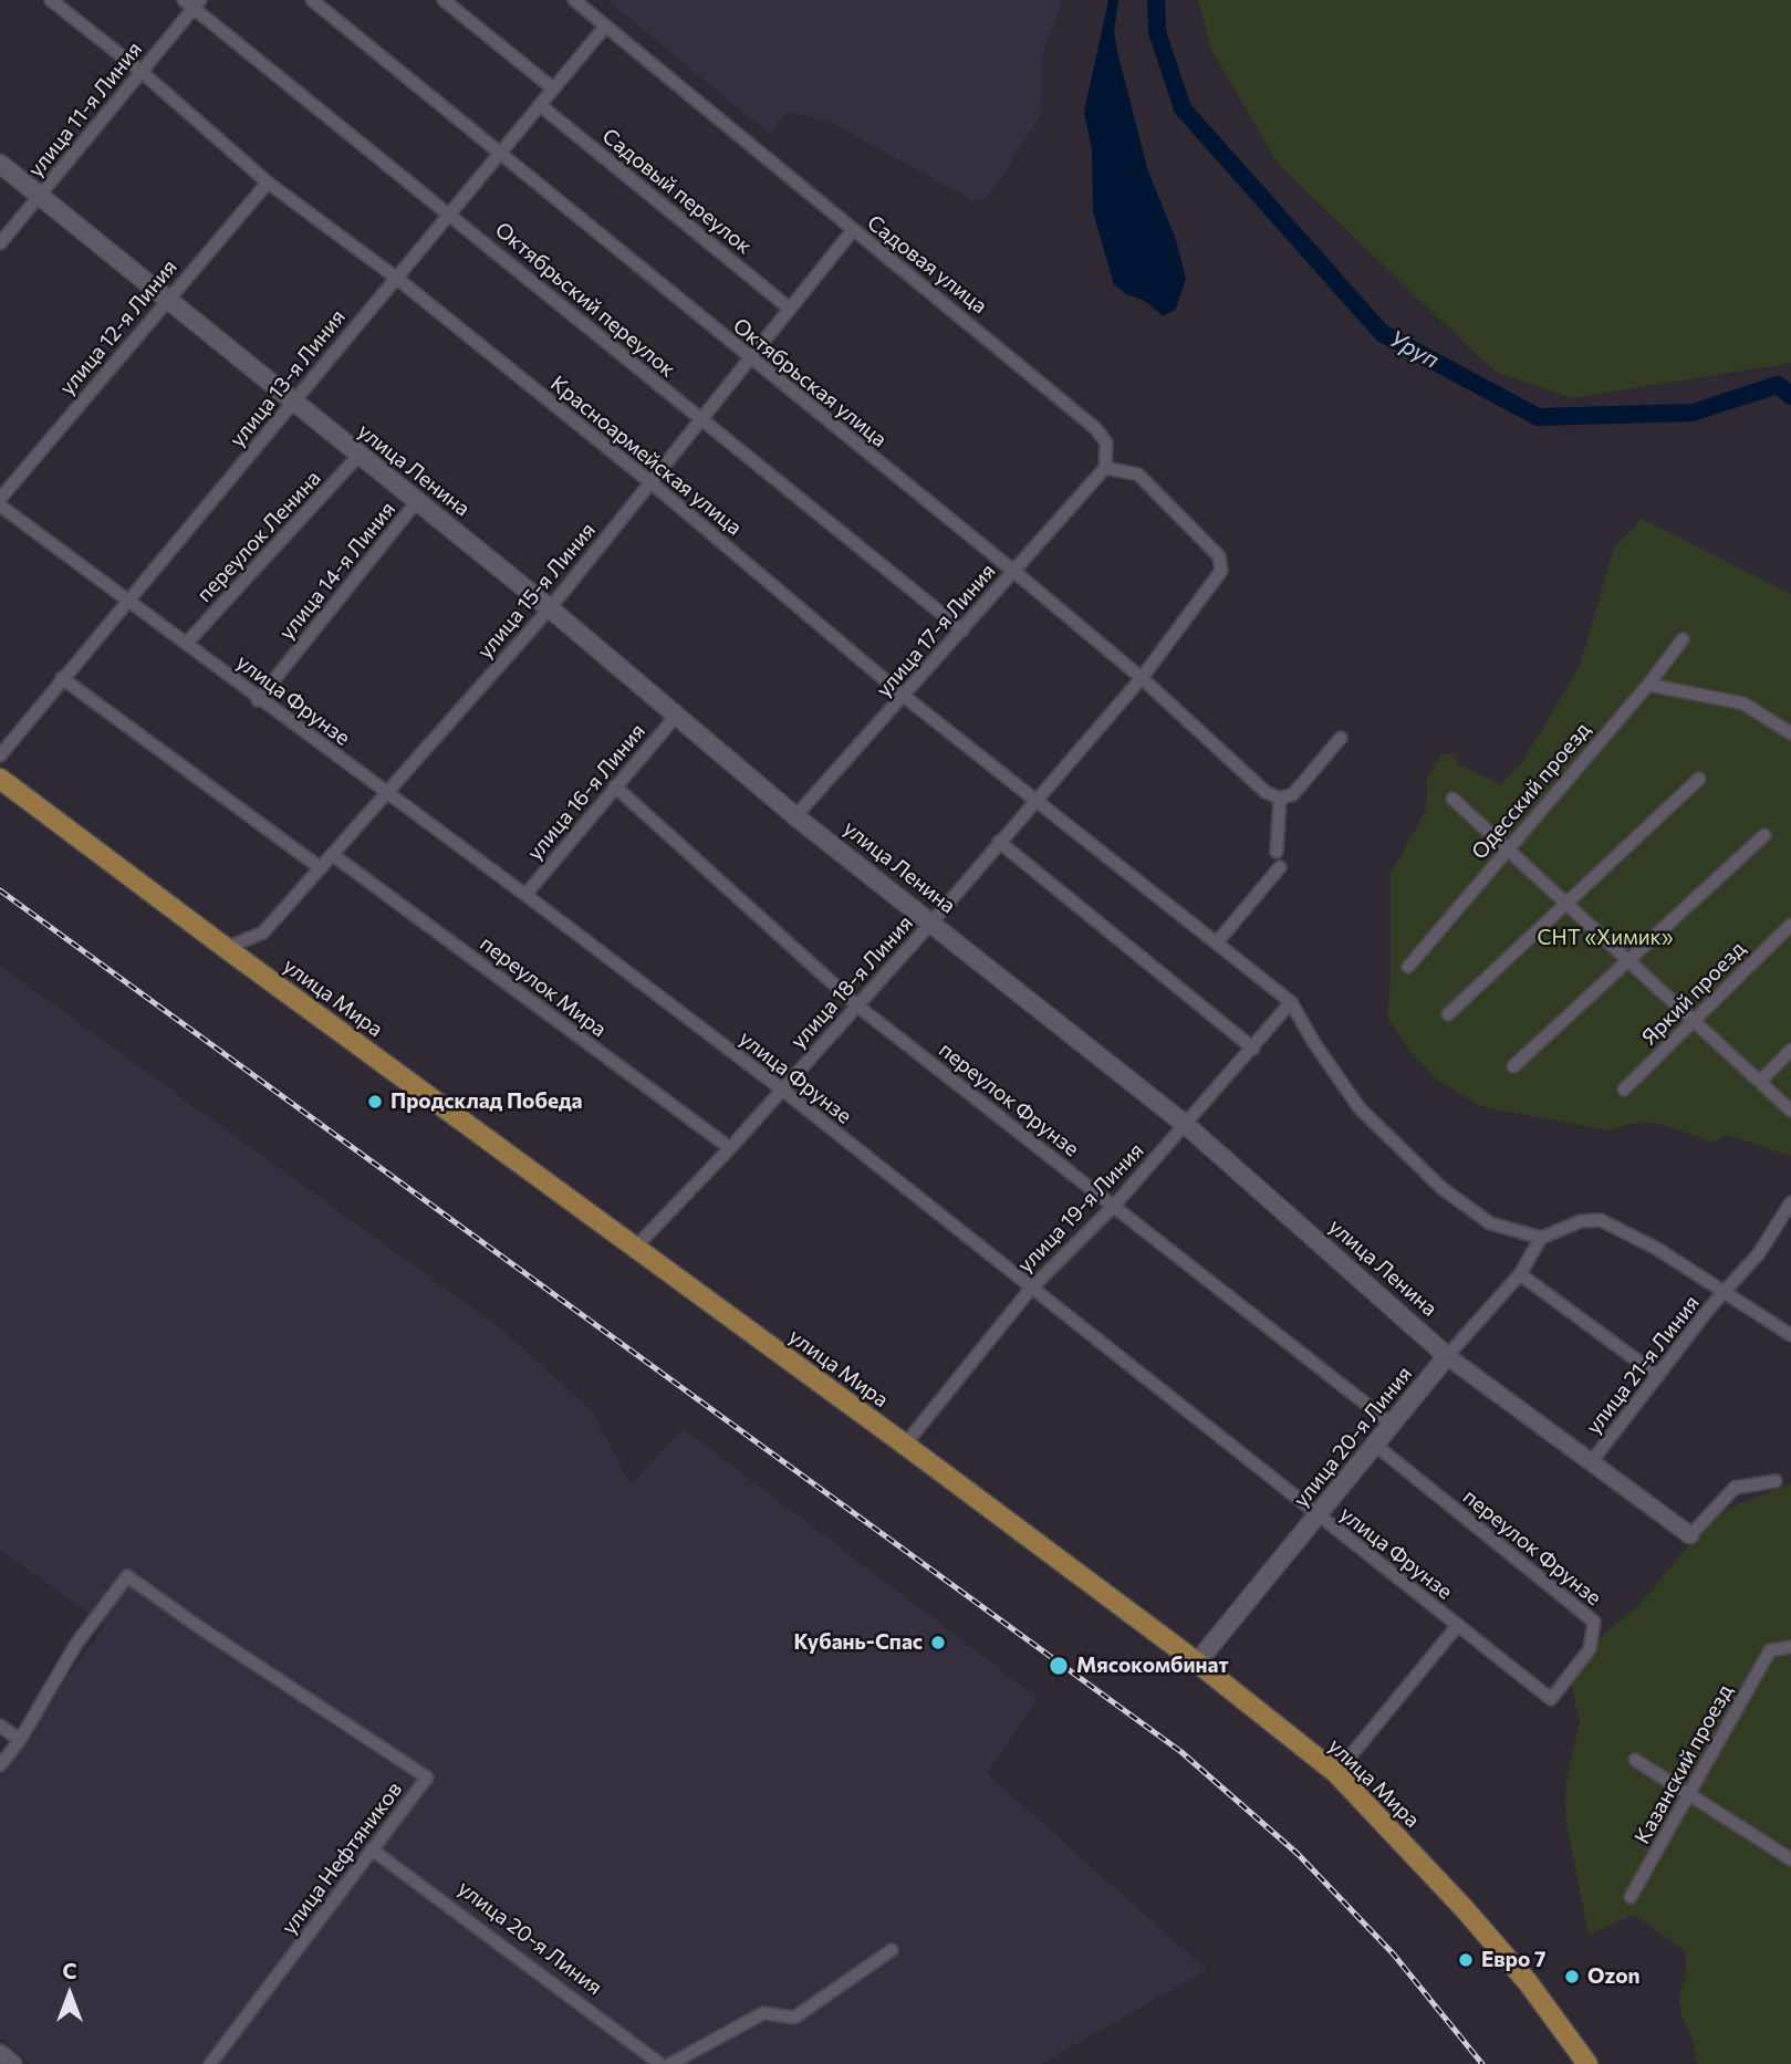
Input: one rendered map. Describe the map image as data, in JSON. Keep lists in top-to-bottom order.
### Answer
{
  "streets": {
    "main road": ["улица Ленина", "улица Мира", "улица 20-я Линия"],
    "street": [
      "улица 11-я Линия",
      "Садовый переулок",
      "Садовая улица",
      "Октябрьский переулок",
      "улица 12-я Линия",
      "улица 13-я Линия",
      "Октябрьская улица",
      "Красноармейская улица",
      "переулок Ленина",
      "улица 14-я Линия",
      "улица 15-я Линия",
      "улица 17-я Линия",
      "улица Фрунзе",
      "Одесский проезд",
      "улица 16-я Линия",
      "улица 18-я Линия",
      "переулок Мира",
      "Яркий проезд",
      "переулок Фрунзе",
      "улица 19-я Линия",
      "улица 21-я Линия",
      "Казанский проезд",
      "улица Нефтяников"
    ]
  },
  "crossings": [
    ["улица 11-я Линия", "Октябрьский переулок"],
    ["улица 11-я Линия", "Красноармейская улица"],
    ["улица 11-я Линия", "улица Ленина"],
    ["Садовый переулок", "улица 13-я Линия"],
    ["Садовый переулок", "улица 15-я Линия"],
    ["Садовая улица", "улица 13-я Линия"],
    ["Садовая улица", "улица 15-я Линия"],
    ["Садовая улица", "улица 17-я Линия"],
    ["Садовая улица", "улица 18-я Линия"],
    ["Октябрьский переулок", "улица 13-я Линия"],
    ["Октябрьский переулок", "улица 15-я Линия"],
    ["Октябрьский переулок", "улица 17-я Линия"],
    ["улица 12-я Линия", "Красноармейская улица"],
    ["улица 12-я Линия", "улица Ленина"],
    ["улица 13-я Линия", "Октябрьская улица"],
    ["улица 13-я Линия", "Красноармейская улица"],
    ["улица 13-я Линия", "улица Ленина"],
    ["улица 13-я Линия", "улица Фрунзе"],
    ["Октябрьская улица", "улица 15-я Линия"],
    ["Октябрьская улица", "улица 17-я Линия"],
    ["Октябрьская улица", "улица 18-я Линия"],
    ["Красноармейская улица", "улица 15-я Линия"],
    ["Красноармейская улица", "улица 17-я Линия"],
    ["Красноармейская улица", "улица 18-я Линия"],
    ["Красноармейская улица", "улица 19-я Линия"],
    ["Красноармейская улица", "улица 20-я Линия"],
    ["улица Ленина", "переулок Ленина"],
    ["улица Ленина", "улица 14-я Линия"],
    ["улица Ленина", "улица 15-я Линия"],
    ["улица Ленина", "улица 17-я Линия"],
    ["улица Ленина", "улица 16-я Линия"],
    ["улица Ленина", "улица 18-я Линия"],
    ["улица Ленина", "улица 19-я Линия"],
    ["улица Ленина", "улица 21-я Линия"],
    ["улица Ленина", "улица 20-я Линия"],
    ["переулок Ленина", "улица Фрунзе"],
    ["улица 14-я Линия", "улица Фрунзе"],
    ["улица 15-я Линия", "улица Фрунзе"],
    ["улица 15-я Линия", "переулок Мира"],
    ["улица 15-я Линия", "улица Мира"],
    ["улица 17-я Линия", "улица 18-я Линия"],
    ["улица Фрунзе", "улица 16-я Линия"],
    ["улица Фрунзе", "улица 18-я Линия"],
    ["улица Фрунзе", "переулок Фрунзе"],
    ["улица Фрунзе", "улица 19-я Линия"],
    ["улица Фрунзе", "улица 20-я Линия"],
    ["улица 16-я Линия", "переулок Фрунзе"],
    ["улица 18-я Линия", "переулок Мира"],
    ["улица 18-я Линия", "улица Мира"],
    ["улица 18-я Линия", "переулок Фрунзе"],
    ["улица Мира", "улица 19-я Линия"],
    ["улица Мира", "улица 20-я Линия"],
    ["переулок Фрунзе", "улица 19-я Линия"],
    ["переулок Фрунзе", "улица 20-я Линия"],
    ["улица 20-я Линия", "улица Нефтяников"]
  ],
  "water": ["Уруп"],
  "parks": ["СНТ «Химик»"],
  "places": [
    "Продсклад Победа",
    "Кубань-Спас",
    "Мясокомбинат",
    "Евро 7",
    "Ozon"
  ],
  "north": "top"
}
